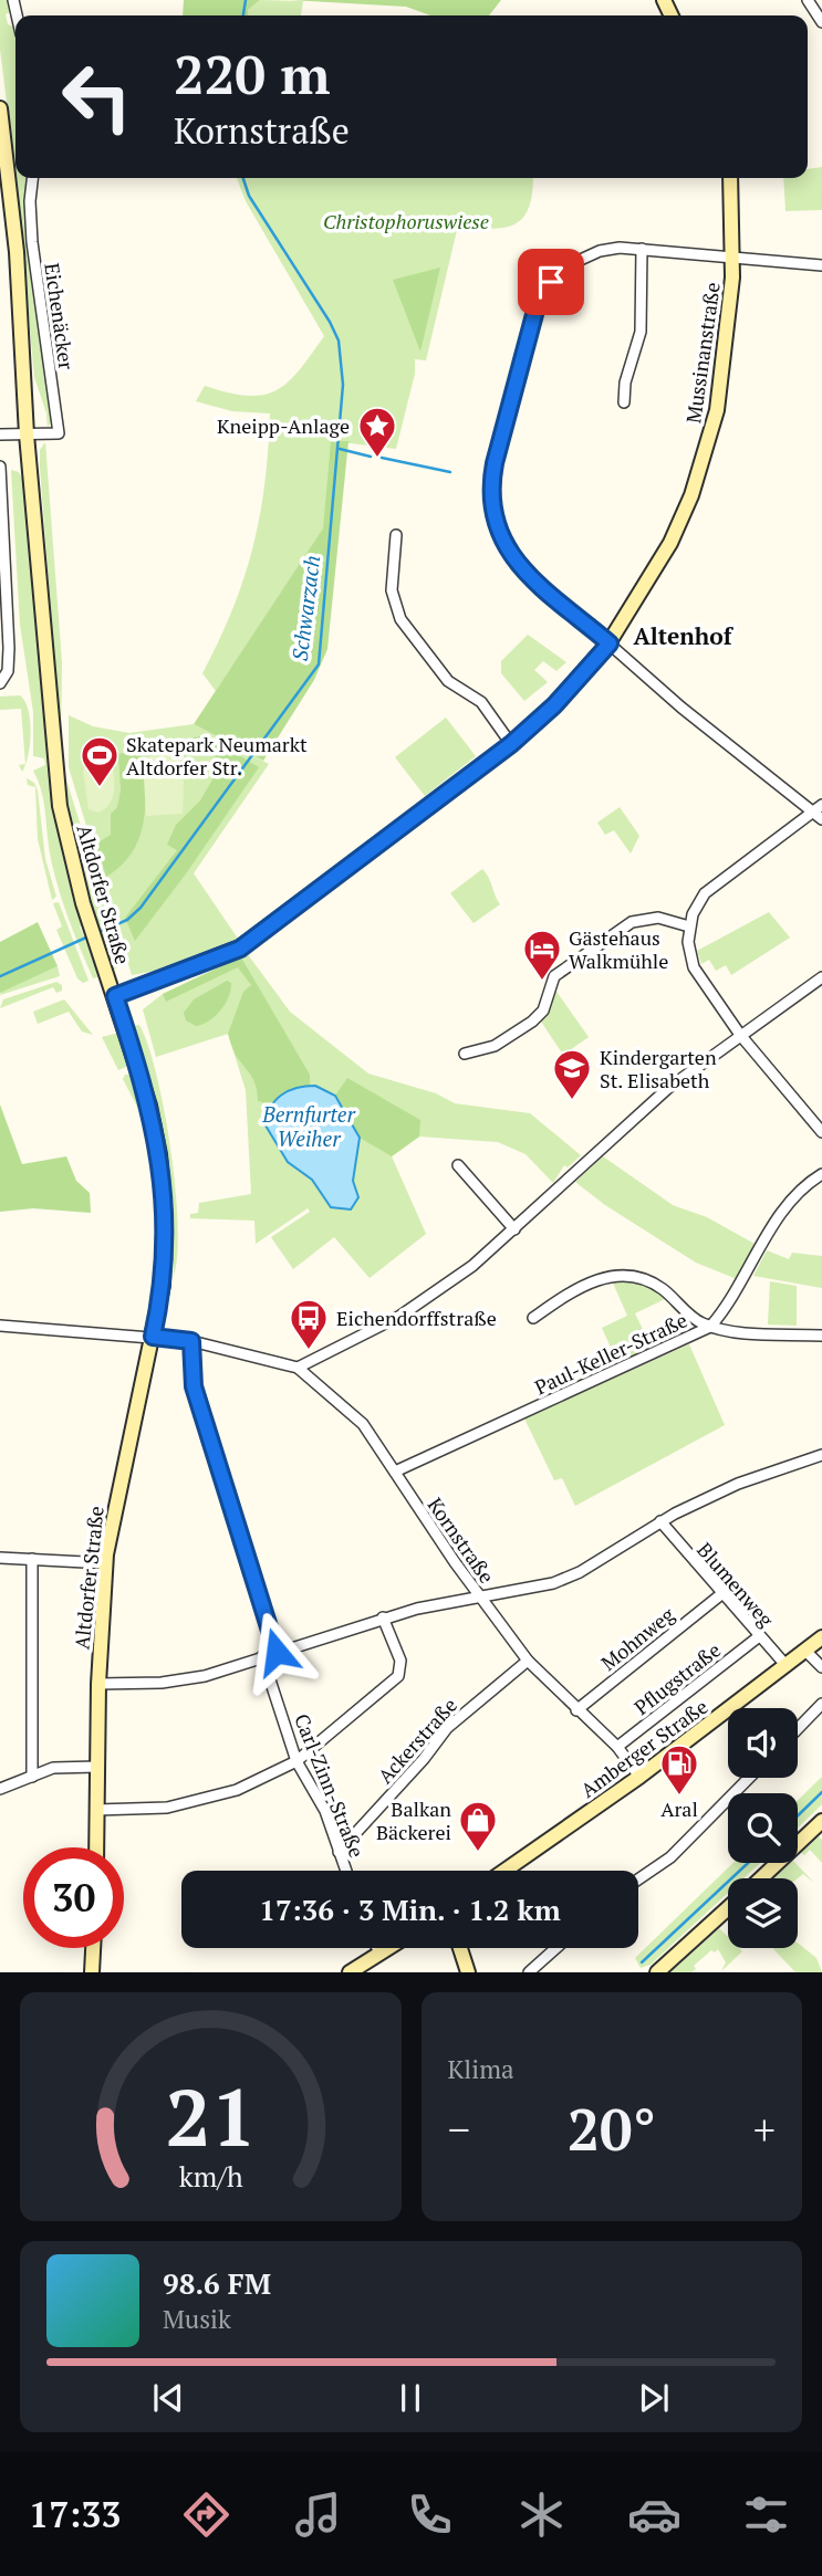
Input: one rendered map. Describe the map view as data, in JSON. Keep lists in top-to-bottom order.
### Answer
{
  "streets": {
    "main road": ["Mussinanstraße", "Altdorfer Straße", "Amberger Straße"],
    "street": [
      "Eichenäcker",
      "Paul-Keller-Straße",
      "Kornstraße",
      "Blumenweg",
      "Mohnweg",
      "Pflugstraße",
      "Ackerstraße",
      "Carl-Zinn-Straße"
    ]
  },
  "crossings": [
    ["Eichenäcker", "Altdorfer Straße"],
    ["Mussinanstraße", "Altdorfer Straße"],
    ["Altdorfer Straße", "Kornstraße"],
    ["Paul-Keller-Straße", "Kornstraße"],
    ["Kornstraße", "Blumenweg"],
    ["Blumenweg", "Mohnweg"],
    ["Blumenweg", "Pflugstraße"],
    ["Blumenweg", "Amberger Straße"],
    ["Ackerstraße", "Carl-Zinn-Straße"]
  ],
  "districts": ["Altenhof"],
  "water": ["Schwarzach", "Bernfurter Weiher"],
  "parks": ["Christophoruswiese"],
  "places": {
    "place": ["Kneipp-Anlage"],
    "sports": ["Skatepark Neumarkt Altdorfer Str."],
    "hotel": ["Gästehaus Walkmühle"],
    "school or university": ["Kindergarten St. Elisabeth"],
    "bus stop": ["Eichendorffstraße"],
    "fuel station": ["Aral"],
    "shop": ["Balkan Bäckerei"]
  },
  "page": {
    "turn": ["220 m", "Kornstraße"],
    "limit": "30",
    "trip": "17:36 · 3 Min. · 1.2 km",
    "tile": "Klima",
    "heat": ["−", "20°", "+"],
    "song": ["98.6 FM", "Musik"],
    "tabs": "17:33",
    "gauge": ["21", "km/h"]
  }
}
